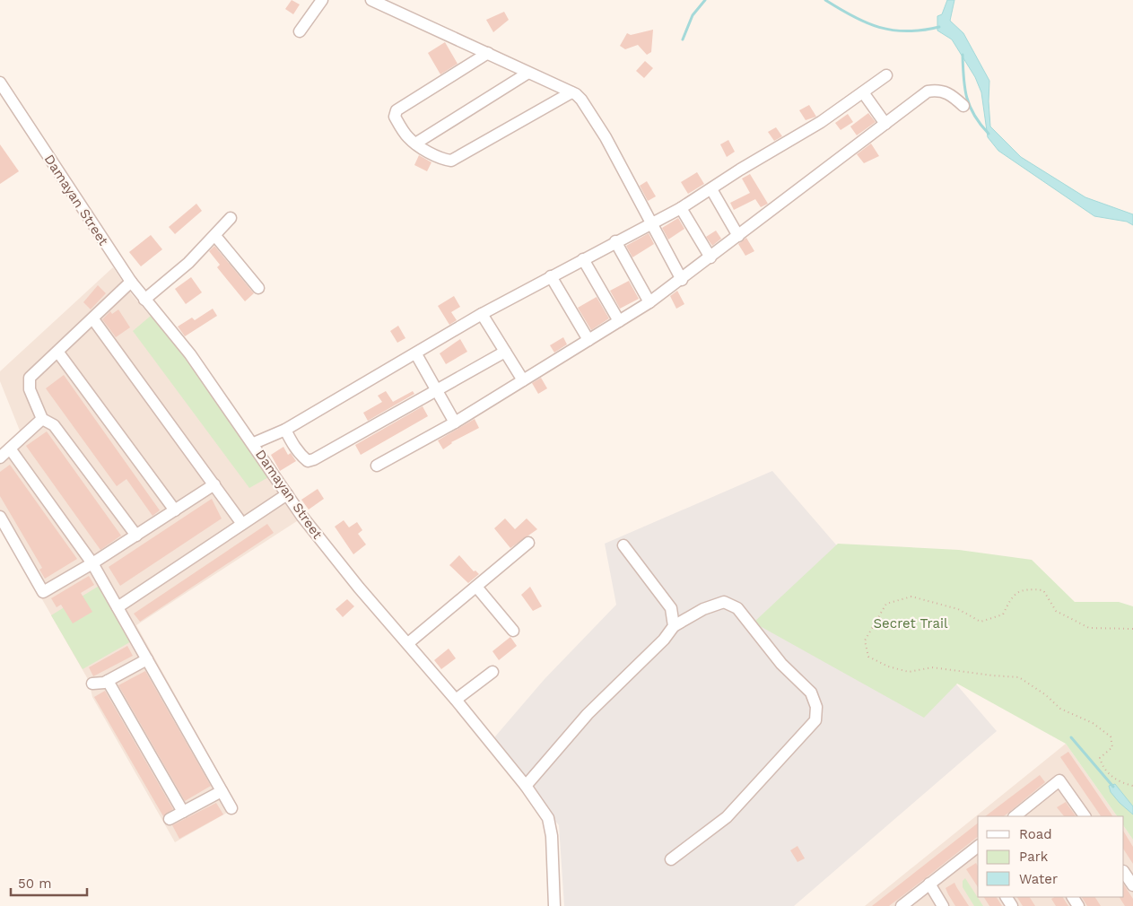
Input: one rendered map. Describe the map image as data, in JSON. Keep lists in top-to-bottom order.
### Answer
{
  "streets": {
    "street": ["Damayan Street"]
  },
  "parks": ["Secret Trail"],
  "legend": ["Road", "Park", "Water"],
  "scale_bar": "50 m"
}
